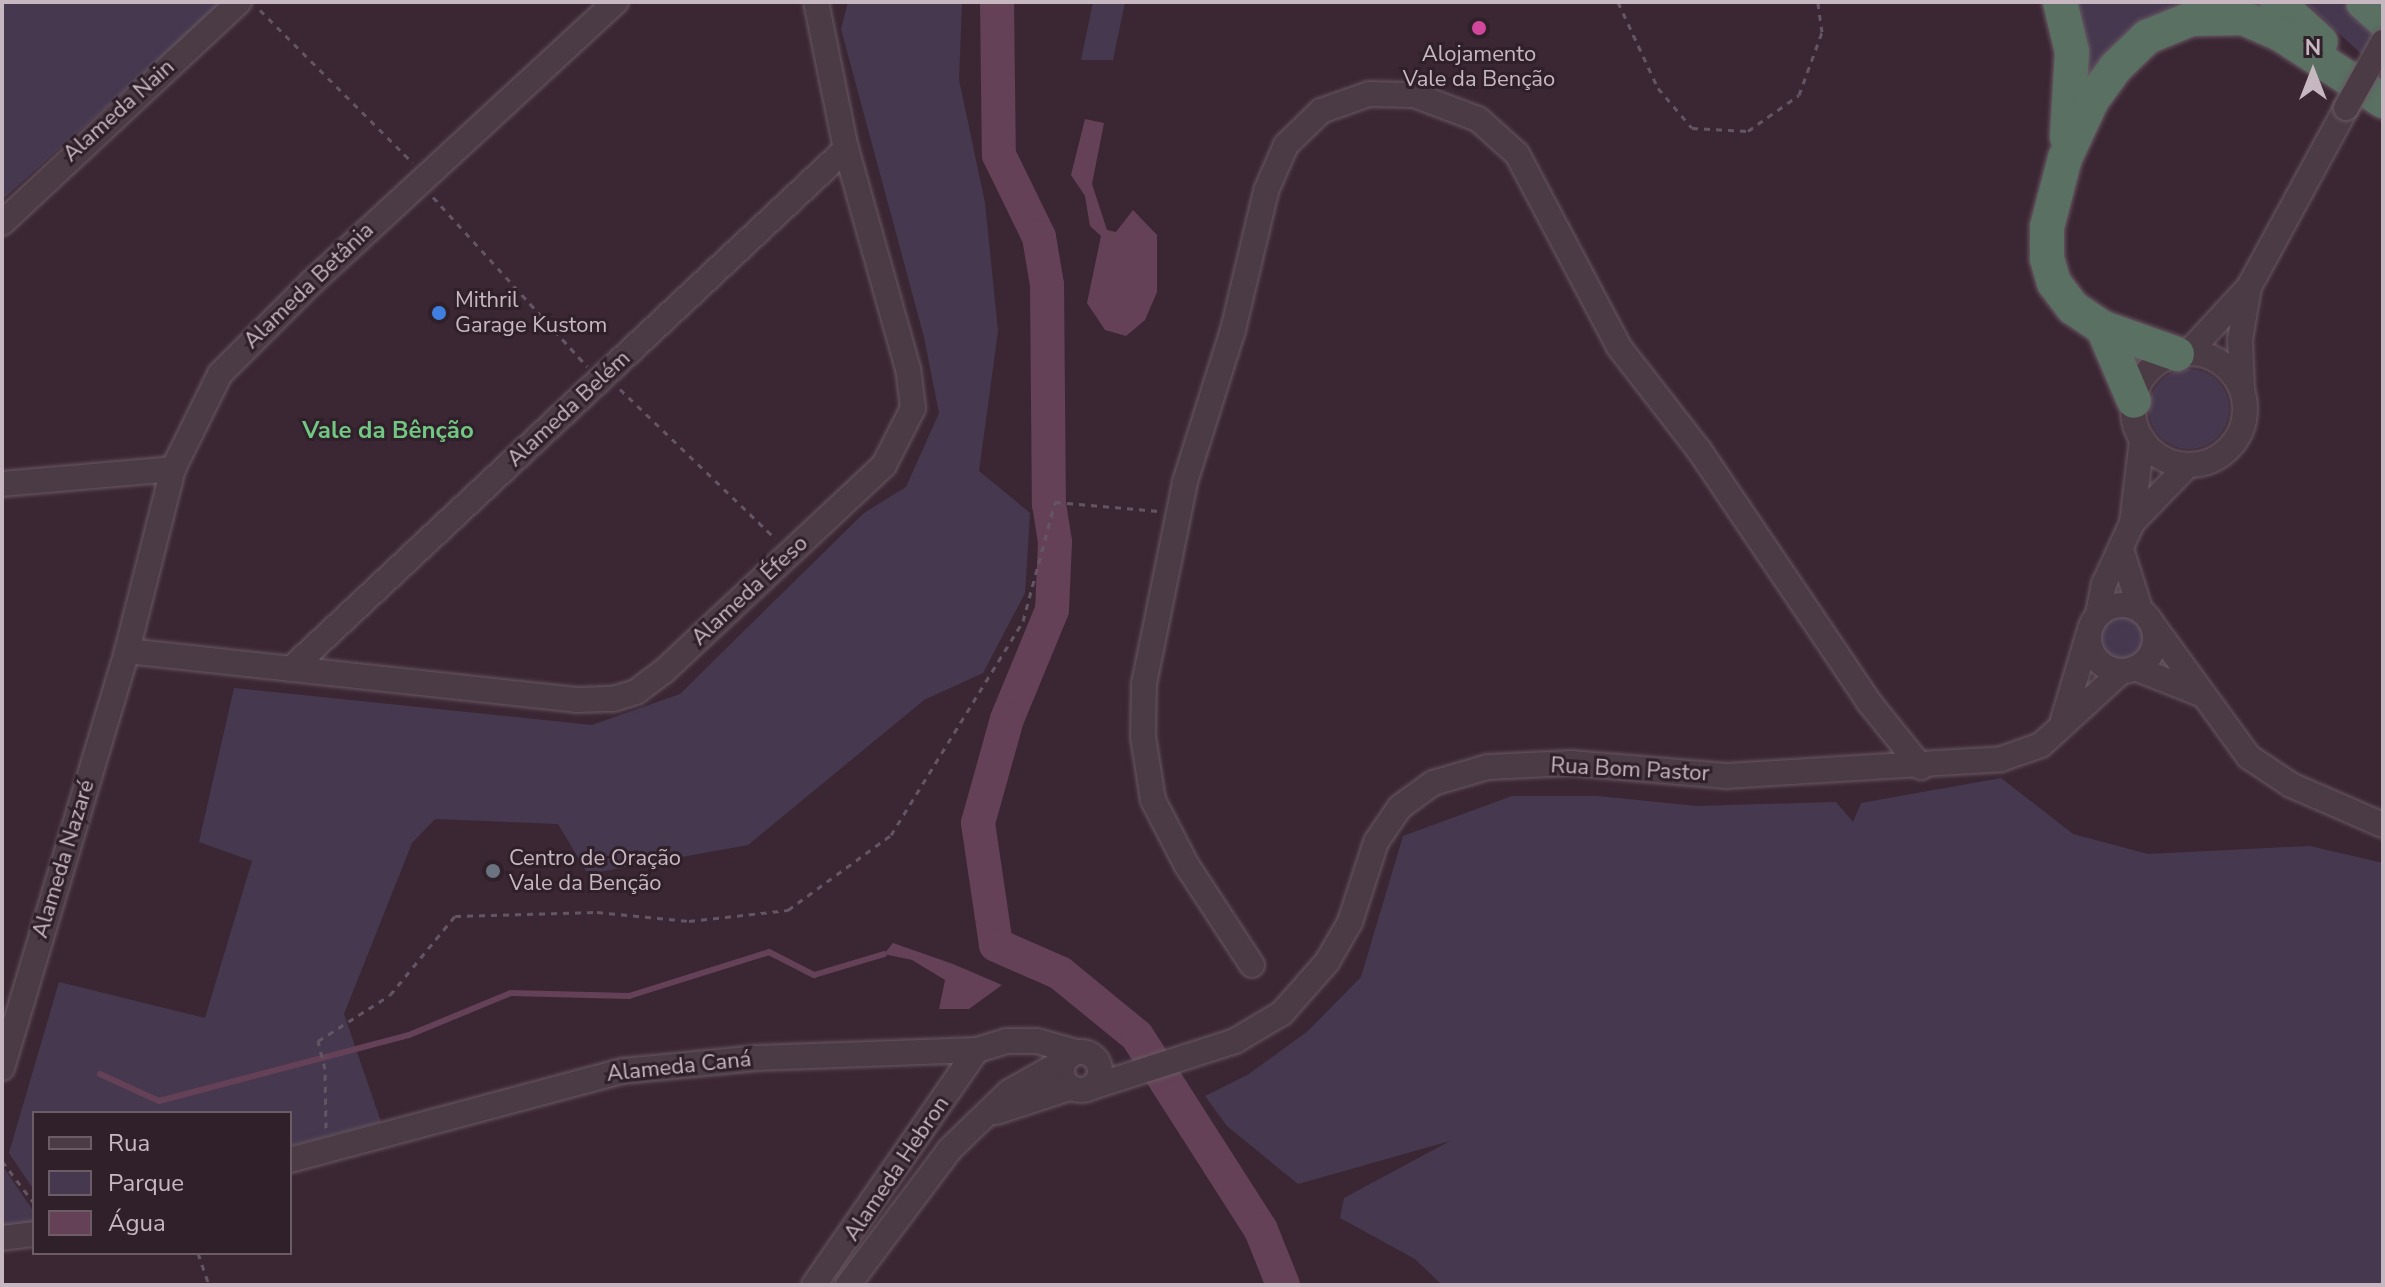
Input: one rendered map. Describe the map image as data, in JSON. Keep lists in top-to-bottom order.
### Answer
{
  "streets": {
    "street": [
      "Alameda Nain",
      "Alameda Betânia",
      "Alameda Belém",
      "Alameda Éfeso",
      "Rua Bom Pastor",
      "Alameda Nazaré",
      "Alameda Caná",
      "Alameda Hebron"
    ]
  },
  "crossings": [
    ["Alameda Betânia", "Alameda Éfeso"],
    ["Alameda Betânia", "Alameda Nazaré"],
    ["Alameda Belém", "Alameda Éfeso"],
    ["Alameda Éfeso", "Alameda Nazaré"],
    ["Alameda Caná", "Alameda Hebron"]
  ],
  "districts": ["Vale da Bênção"],
  "places": ["Alojamento Vale da Benção", "Mithril Garage Kustom", "Centro de Oração Vale da Benção"],
  "legend": ["Rua", "Parque", "Água"],
  "north": "top"
}
